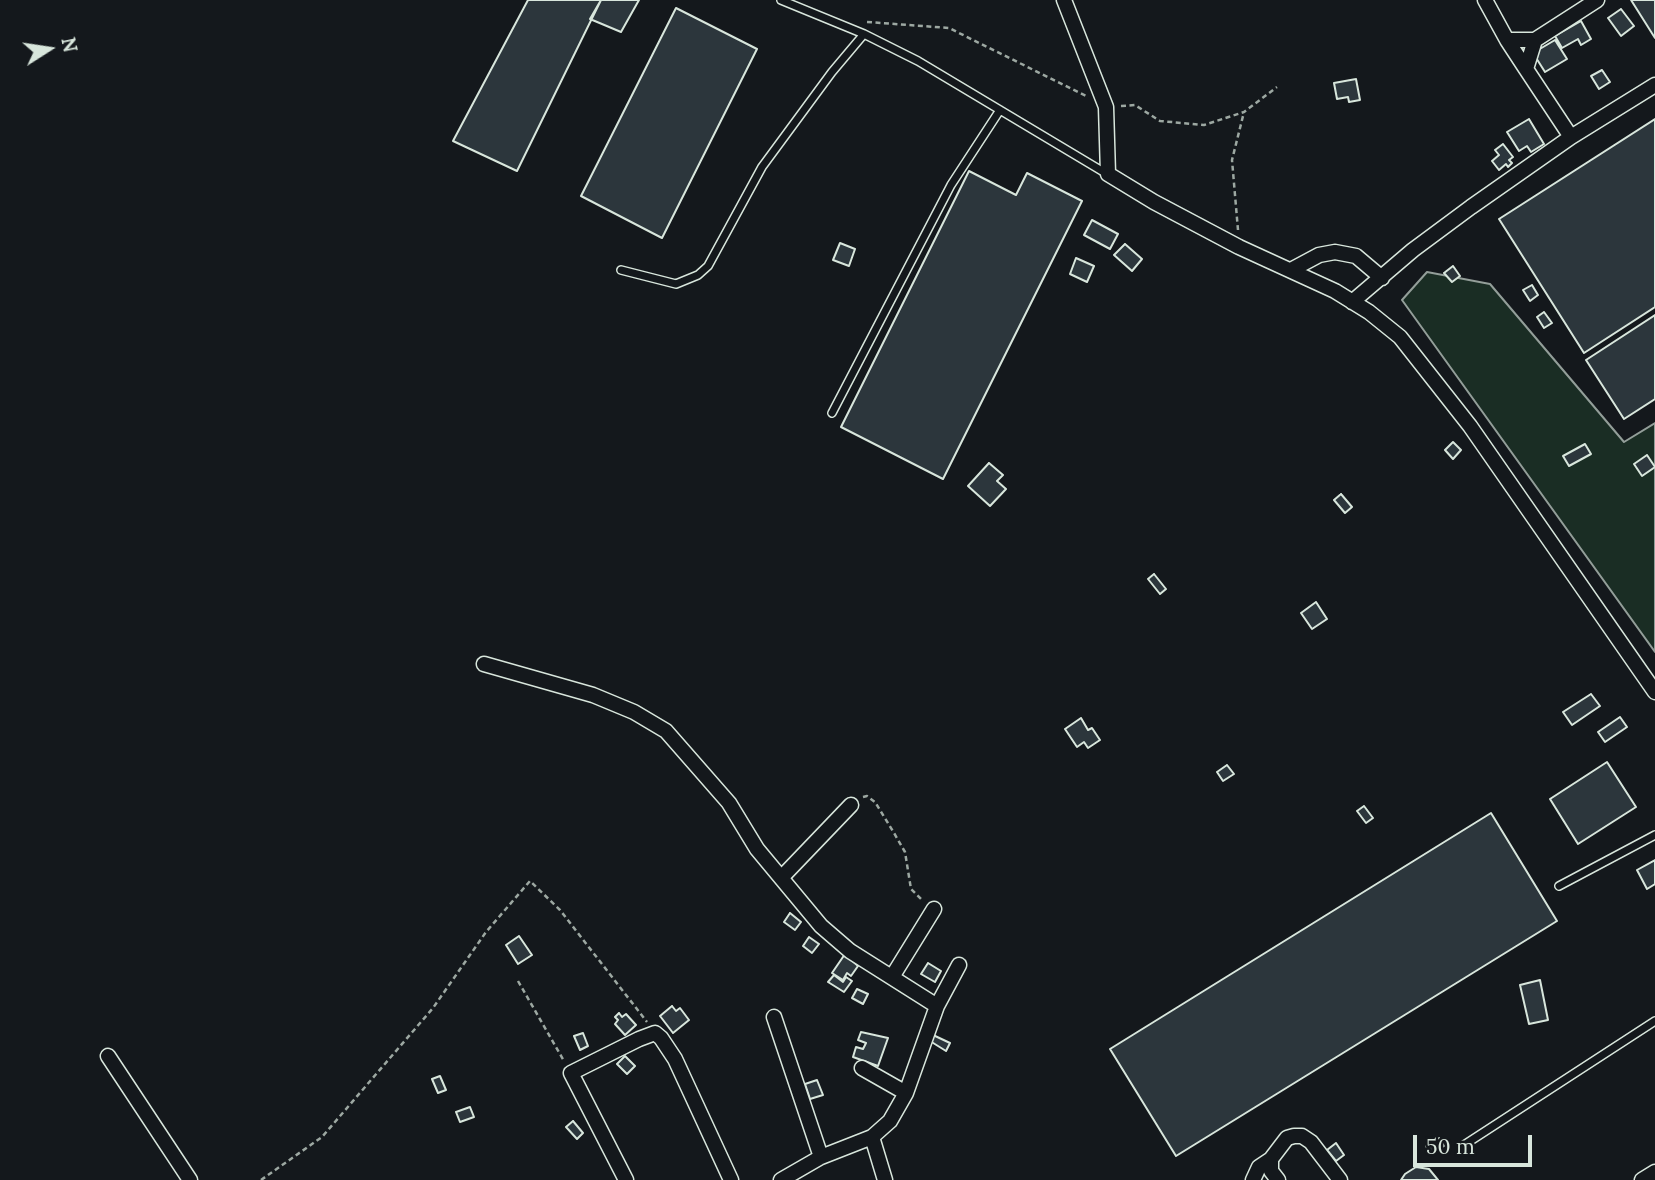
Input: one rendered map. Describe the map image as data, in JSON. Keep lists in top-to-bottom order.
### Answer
{
  "scale_bar": "50 m",
  "north": "right"
}
